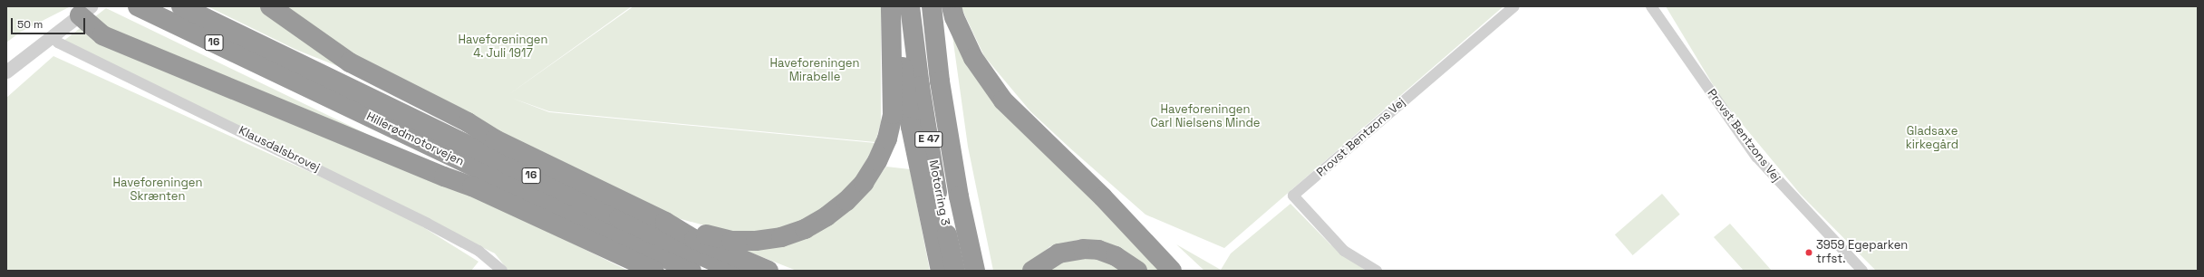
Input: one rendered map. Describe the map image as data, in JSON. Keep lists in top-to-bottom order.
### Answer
{
  "streets": {
    "highway": [
      "16",
      "Hillerødmotorvejen",
      "E 47",
      "Motorring 3"
    ],
    "street": ["Provst Bentzons Vej", "Klausdalsbrovej"]
  },
  "crossings": [
    ["16", "Hillerødmotorvejen"]
  ],
  "parks": [
    "Haveforeningen 4. Juli 1917",
    "Haveforeningen Mirabelle",
    "Haveforeningen Carl Nielsens Minde",
    "Gladsaxe kirkegård",
    "Haveforeningen Skrænten"
  ],
  "places": ["3959 Egeparken trfst."],
  "scale_bar": "50 m"
}
